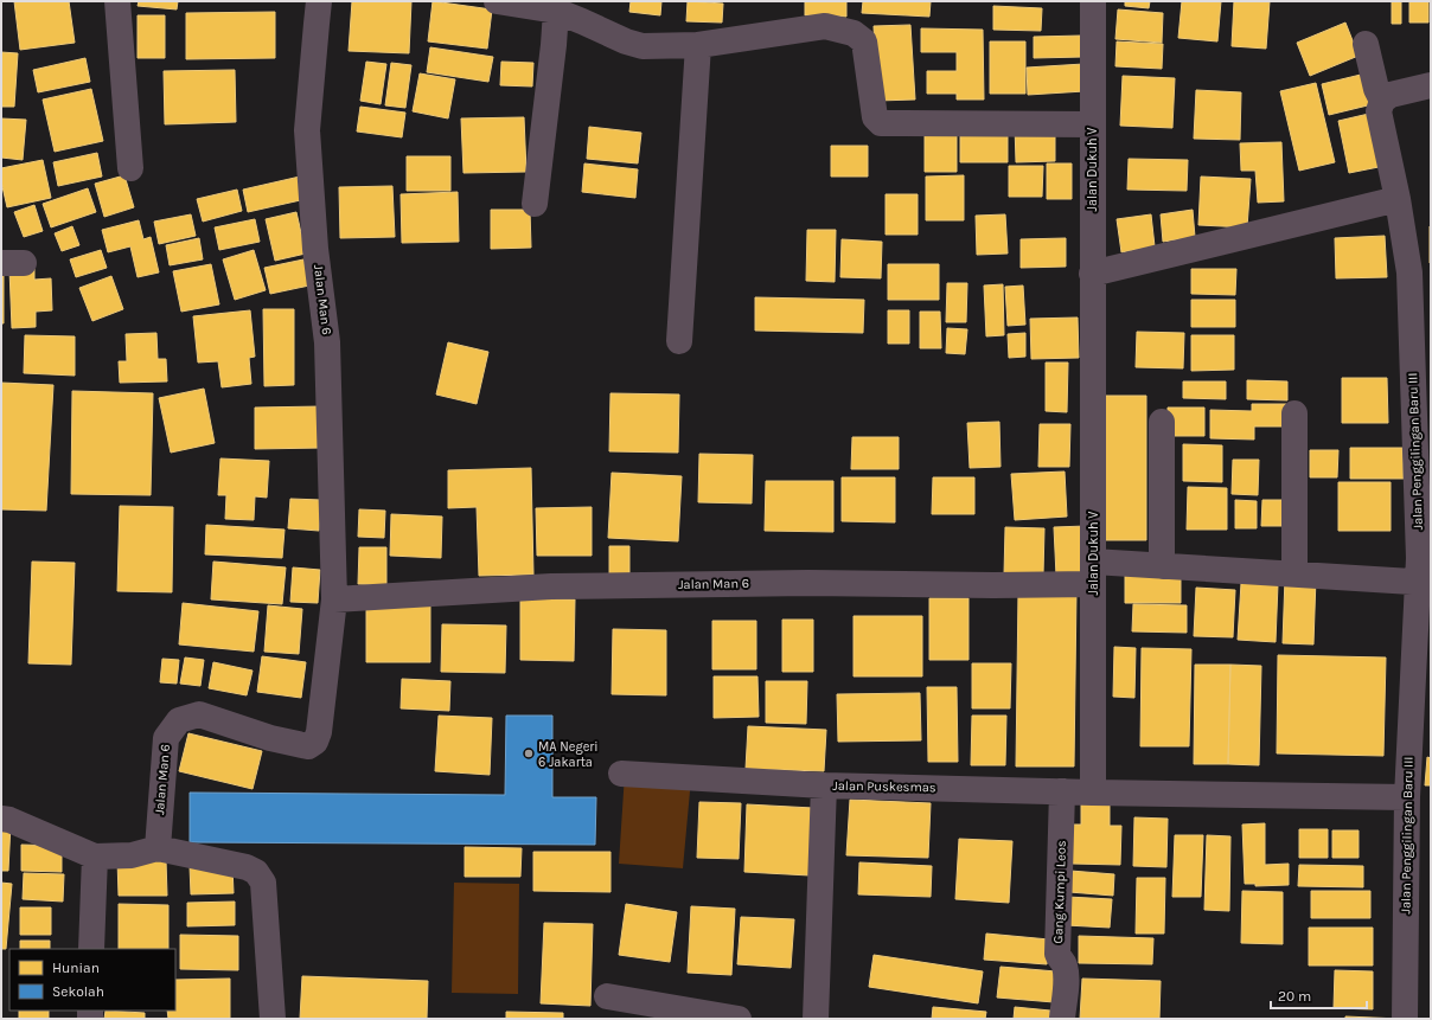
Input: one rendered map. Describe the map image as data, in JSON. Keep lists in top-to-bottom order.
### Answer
{
  "streets": {
    "street": [
      "Jalan Dukuh V",
      "Jalan Man 6",
      "Jalan Penggilingan Baru III",
      "Jalan Puskesmas",
      "Gang Kumpi Leos"
    ]
  },
  "crossings": [
    ["Jalan Dukuh V", "Jalan Man 6"],
    ["Jalan Dukuh V", "Jalan Puskesmas"],
    ["Jalan Man 6", "Jalan Penggilingan Baru III"],
    ["Jalan Puskesmas", "Gang Kumpi Leos"]
  ],
  "places": ["MA Negeri 6 Jakarta"],
  "legend": ["Hunian", "Sekolah"],
  "scale_bar": "20 m"
}
